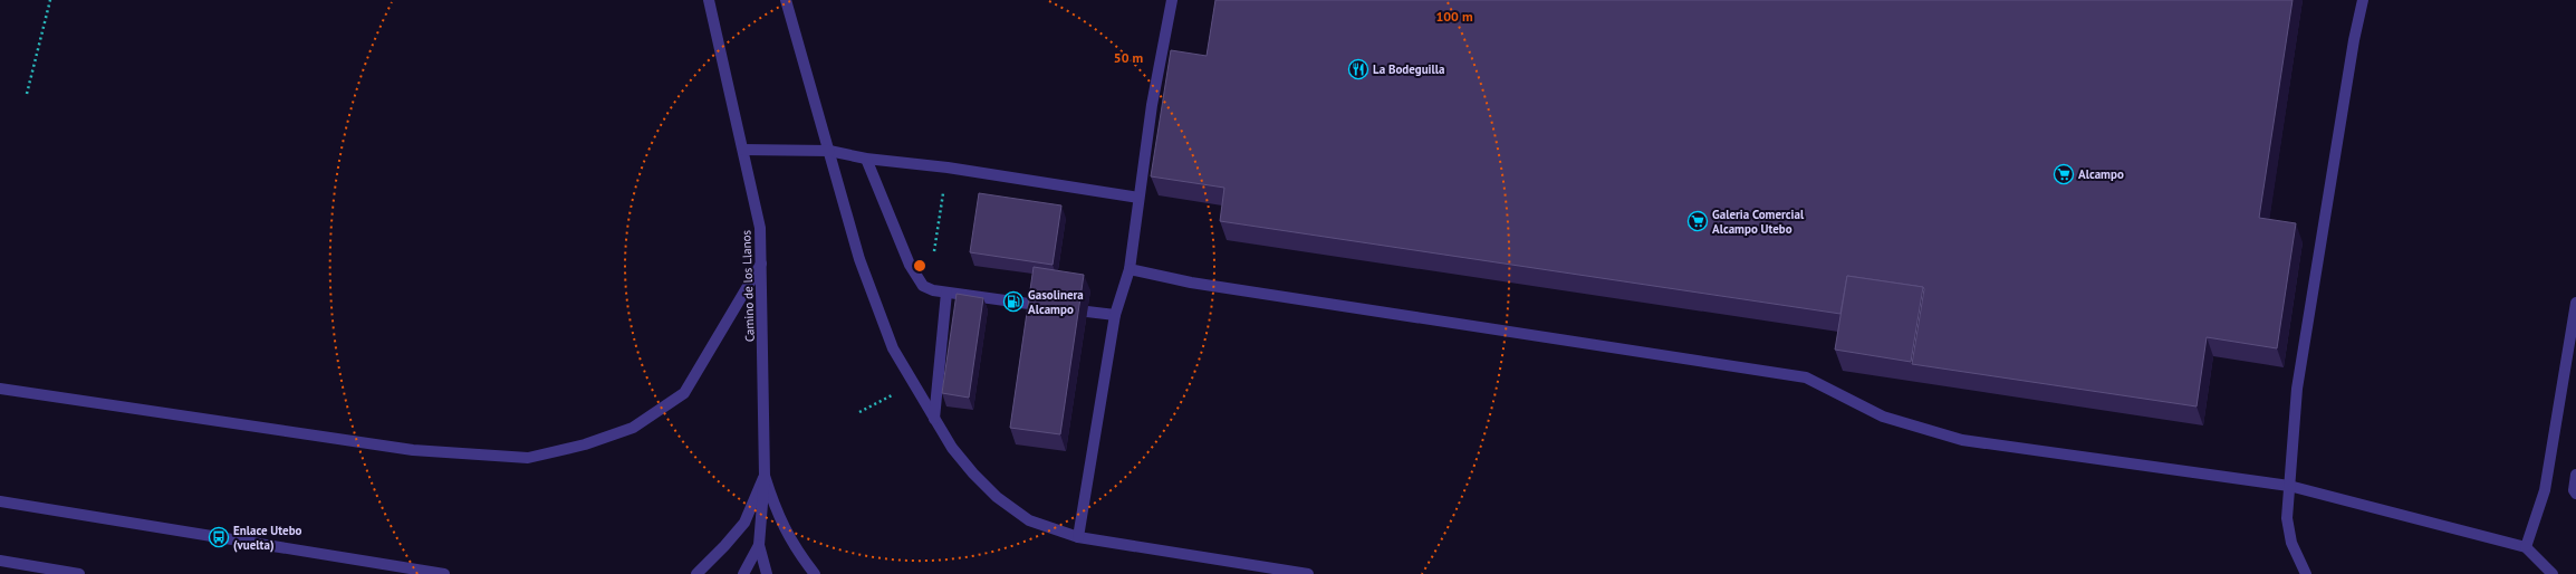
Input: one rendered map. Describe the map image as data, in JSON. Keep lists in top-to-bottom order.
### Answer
{
  "streets": {
    "street": ["Camino de los Llanos"]
  },
  "places": {
    "restaurant": ["La Bodeguilla"],
    "supermarket": ["Alcampo", "Galeria Comercial Alcampo Utebo"],
    "fuel station": ["Gasolinera Alcampo"],
    "bus stop": ["Enlace Utebo (vuelta)"]
  },
  "rings": ["100 m", "50 m"]
}
